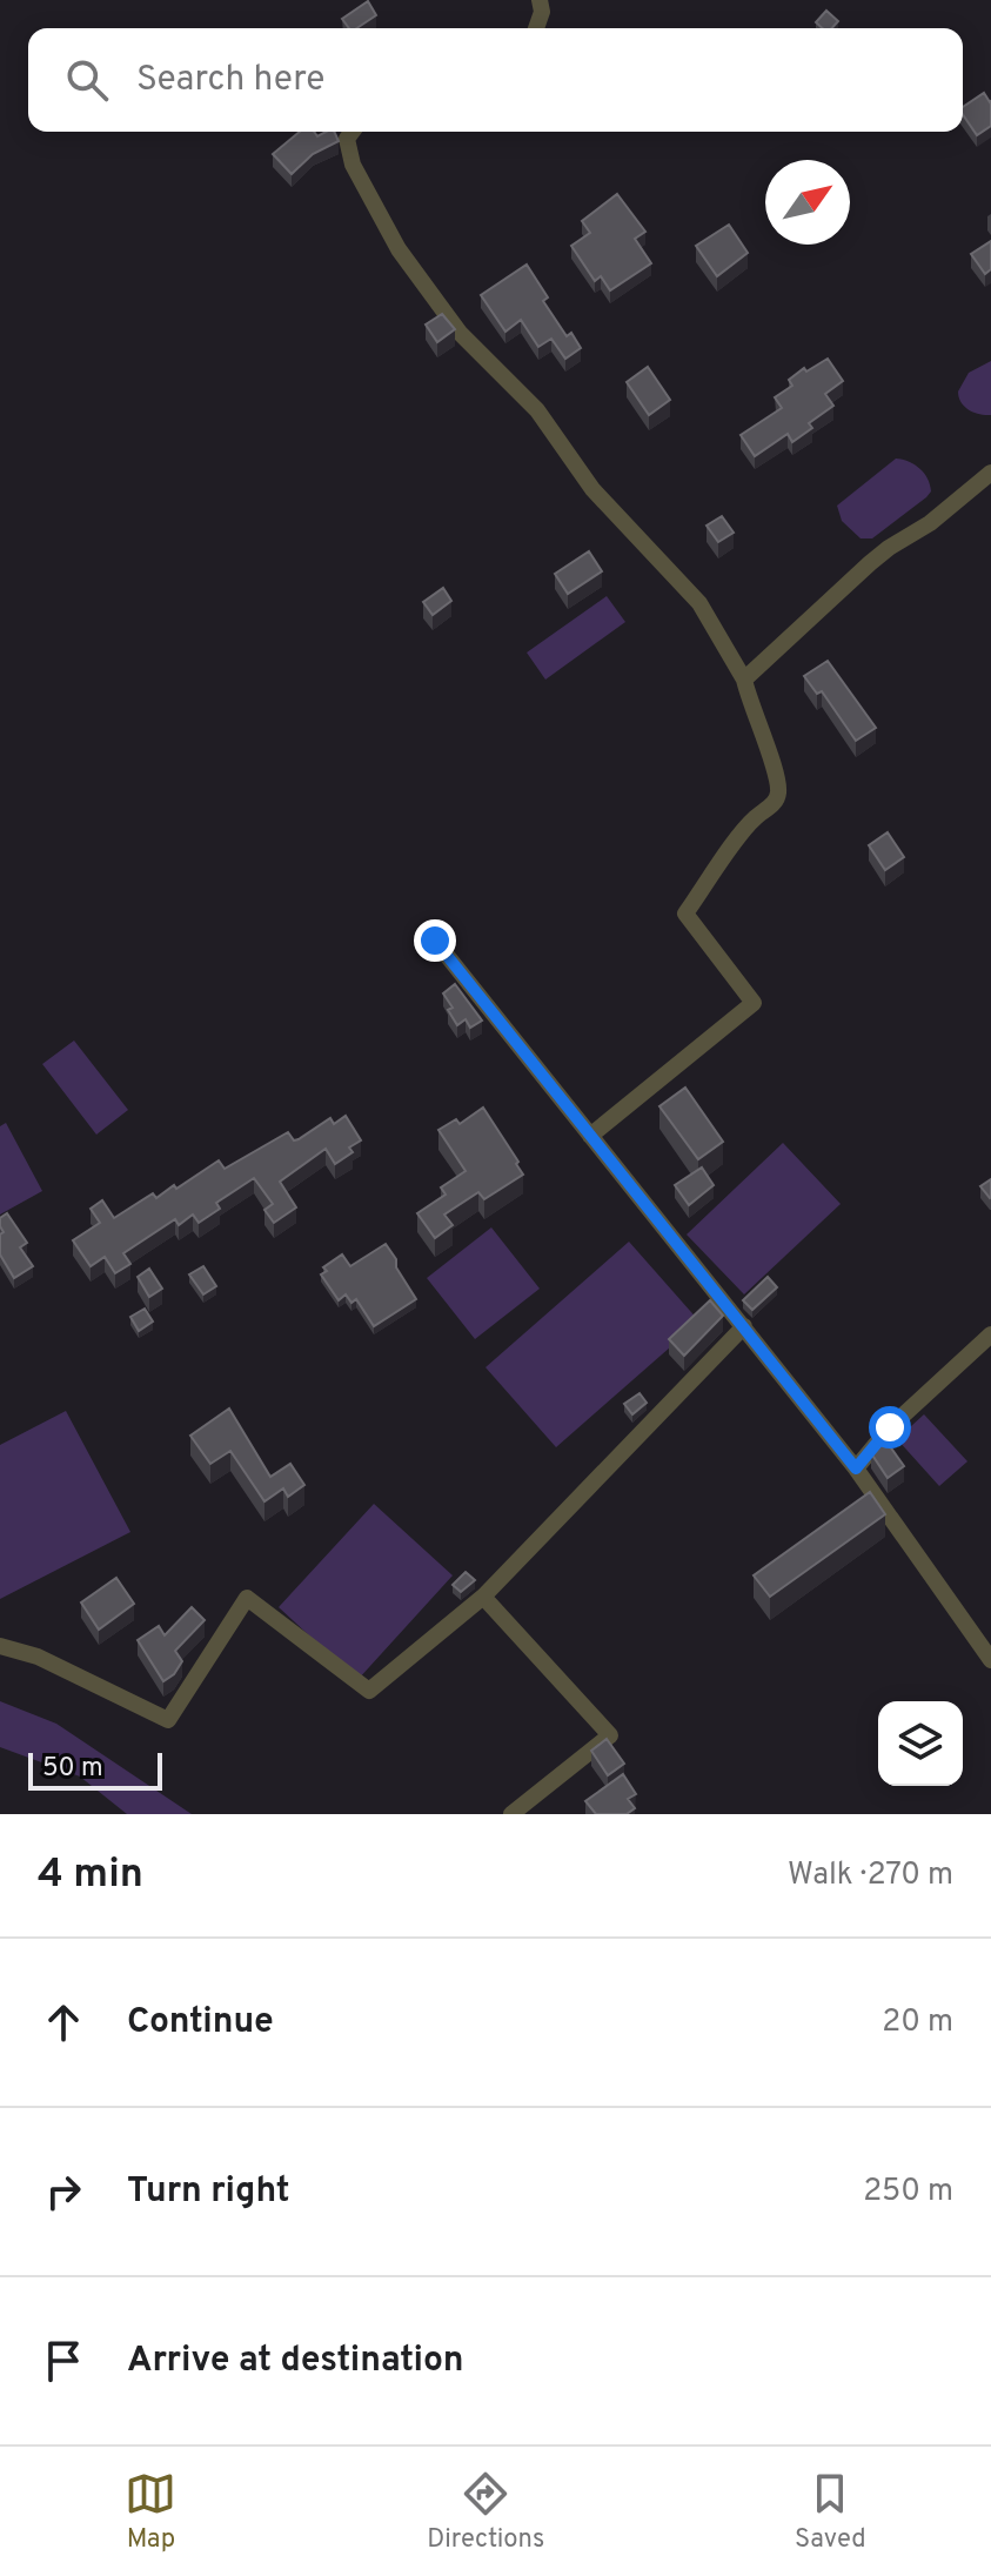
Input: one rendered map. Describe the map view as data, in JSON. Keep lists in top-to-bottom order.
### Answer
{
  "scale_bar": "50 m",
  "north": "top right",
  "page": {
    "search": "Search here",
    "scale": "50 m",
    "heading": ["4 min", "Walk · 270 m"],
    "list": [
      ["Continue", "20 m"],
      ["Turn right", "250 m"],
      "Arrive at destination"
    ],
    "nav": ["Map", "Directions", "Saved"]
  }
}
